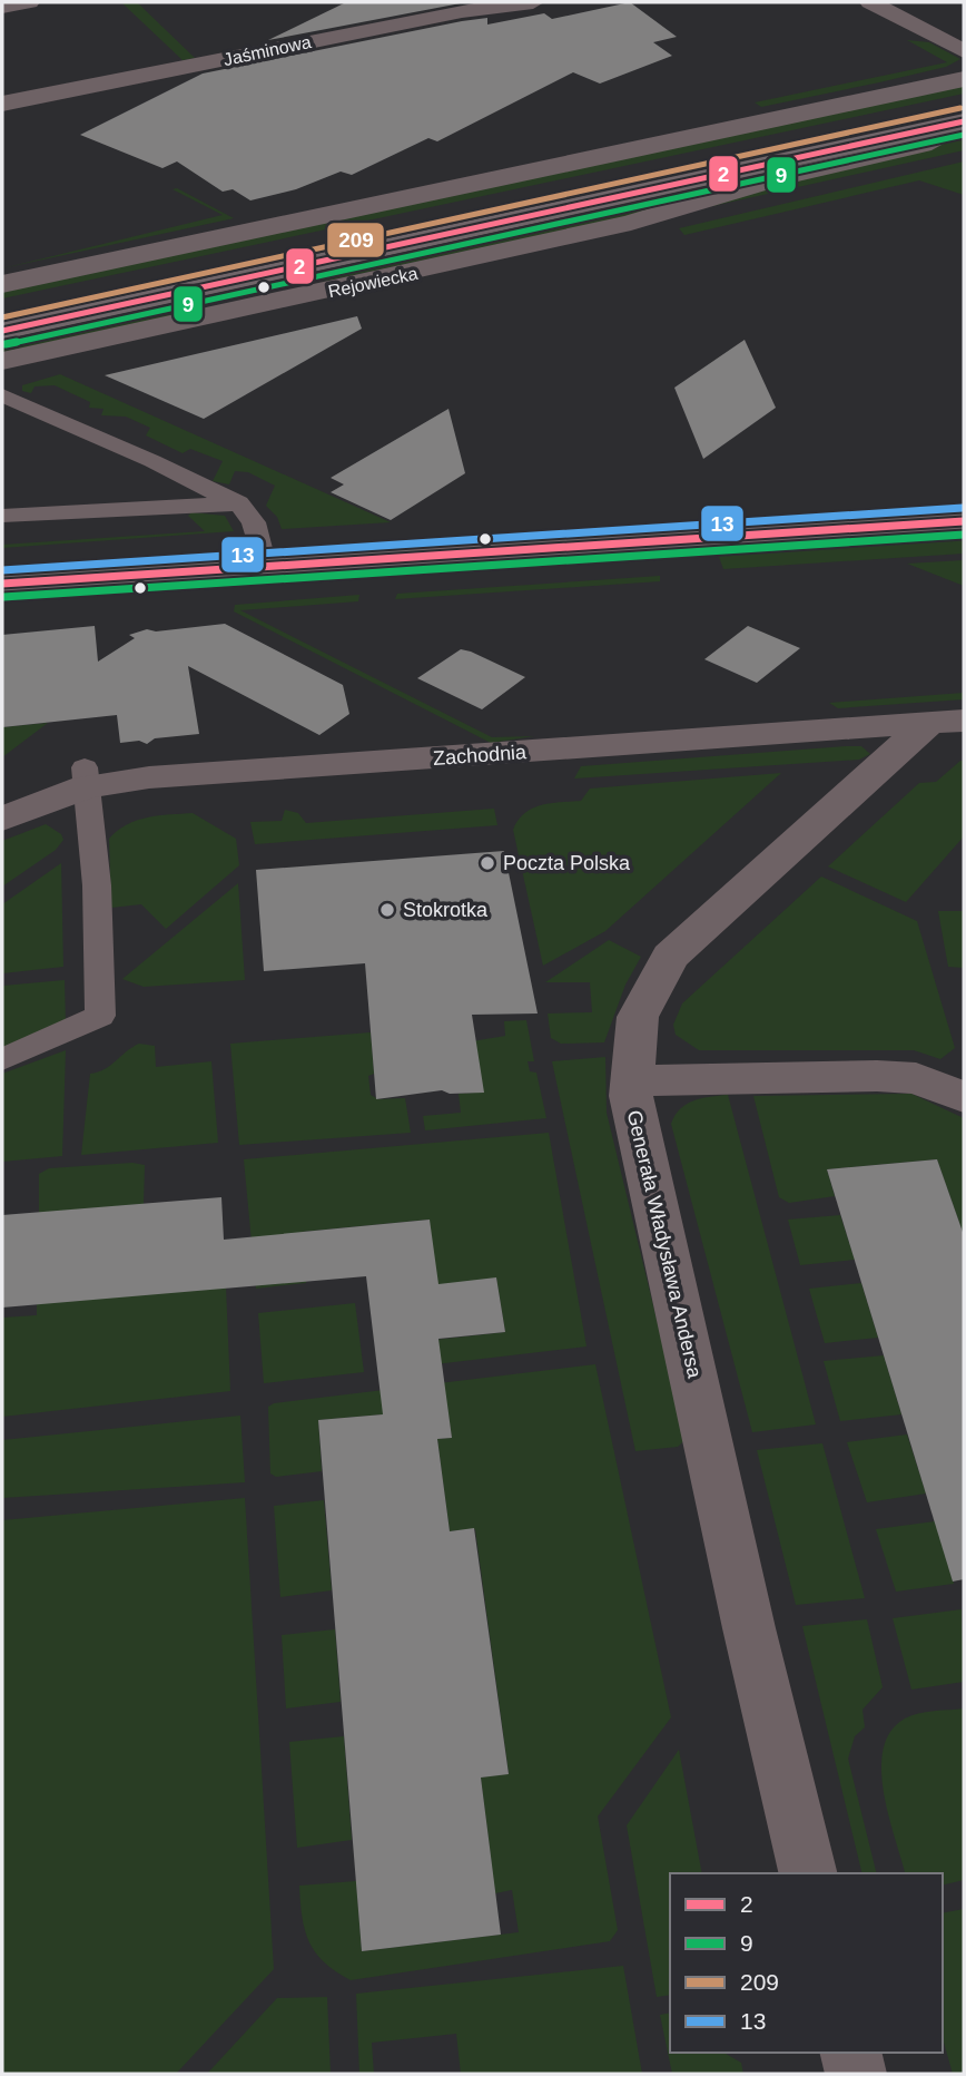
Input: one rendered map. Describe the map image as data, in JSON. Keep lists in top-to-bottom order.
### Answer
{
  "streets": {
    "highway": ["Rejowiecka"],
    "street": ["Jaśminowa", "Zachodnia", "Generała Władysława Andersa"]
  },
  "crossings": [
    ["Zachodnia", "Generała Władysława Andersa"]
  ],
  "places": ["Poczta Polska", "Stokrotka"],
  "lines": [
    "transit line 209",
    "transit line 2",
    "transit line 9",
    "transit line 13"
  ],
  "legend": [
    "2",
    "9",
    "209",
    "13"
  ]
}
